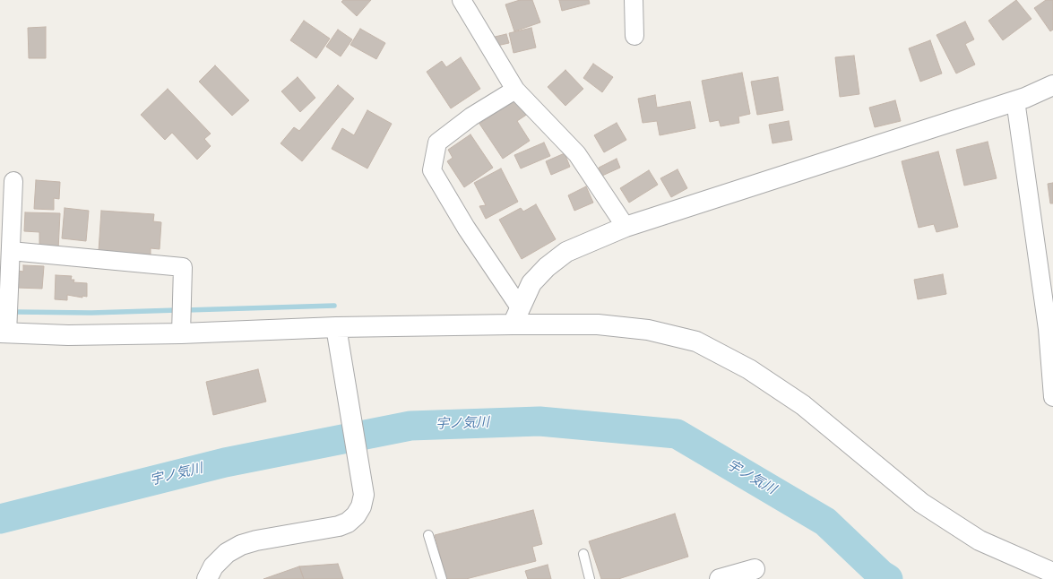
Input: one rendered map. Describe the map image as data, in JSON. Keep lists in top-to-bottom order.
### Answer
{
  "water": ["宇ノ気川"]
}
